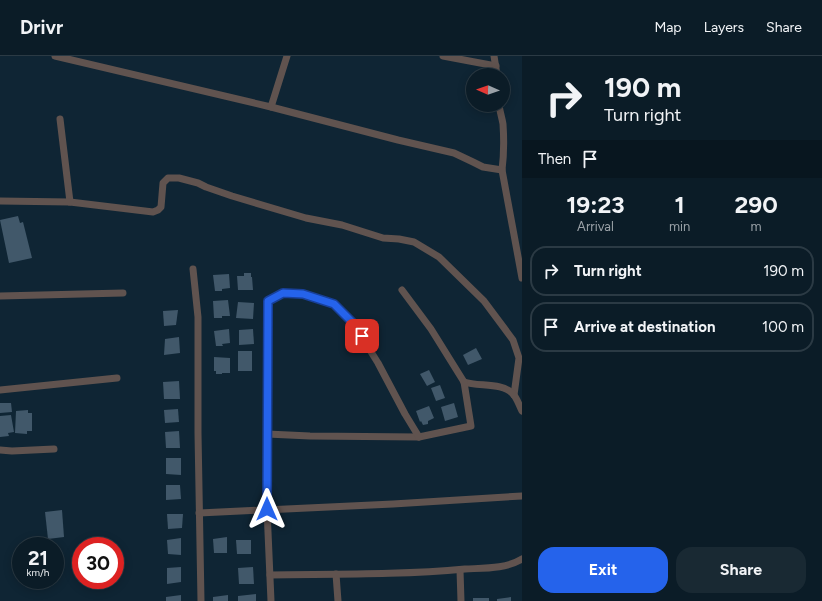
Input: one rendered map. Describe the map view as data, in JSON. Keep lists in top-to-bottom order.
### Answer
{
  "north": "left",
  "page": {
    "header": "Drivr",
    "nav": ["Map", "Layers", "Share"],
    "turn": ["190 m", "Turn right"],
    "then": "Then",
    "eta": [
      "19:23",
      "Arrival",
      "1",
      "min",
      "290",
      "m"
    ],
    "list": [
      {
        "name": "Turn right",
        "value": "190 m"
      },
      {
        "name": "Arrive at destination",
        "value": "100 m"
      }
    ],
    "speed": "21 km/h",
    "limit": "30",
    "buttons": ["Exit", "Share"]
  }
}
